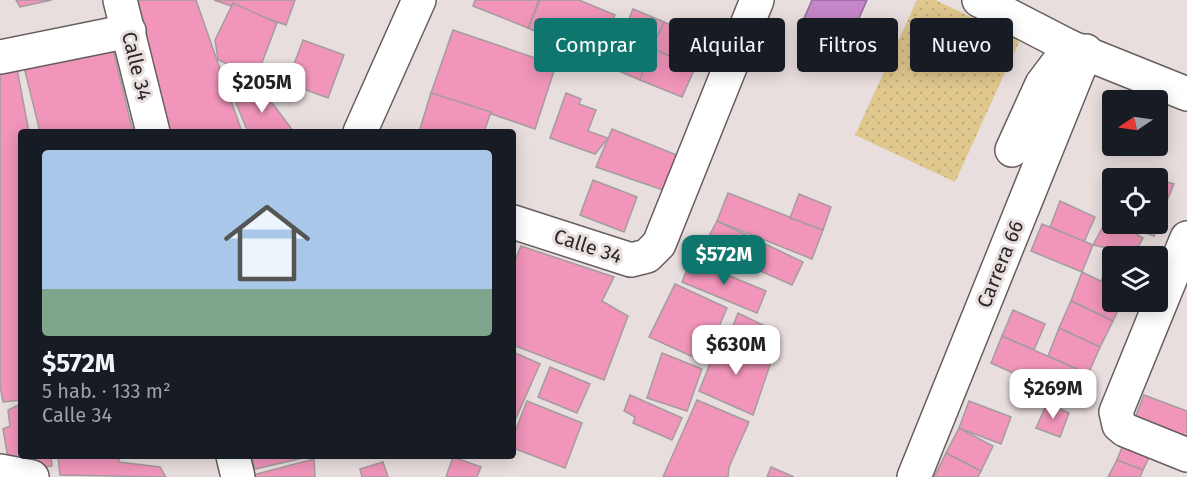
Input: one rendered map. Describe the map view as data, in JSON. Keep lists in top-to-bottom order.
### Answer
{
  "streets": {
    "street": ["Calle 34", "Carrera 66"]
  },
  "north": "left",
  "page": {
    "chip": [
      "Comprar",
      "Alquilar",
      "Filtros",
      "Nuevo"
    ],
    "price": [
      "$205M",
      "$572M",
      "$630M",
      "$269M"
    ],
    "list": [
      {
        "name": "$572M",
        "note": "5 hab. · 133 m² · Calle 34"
      }
    ]
  }
}
